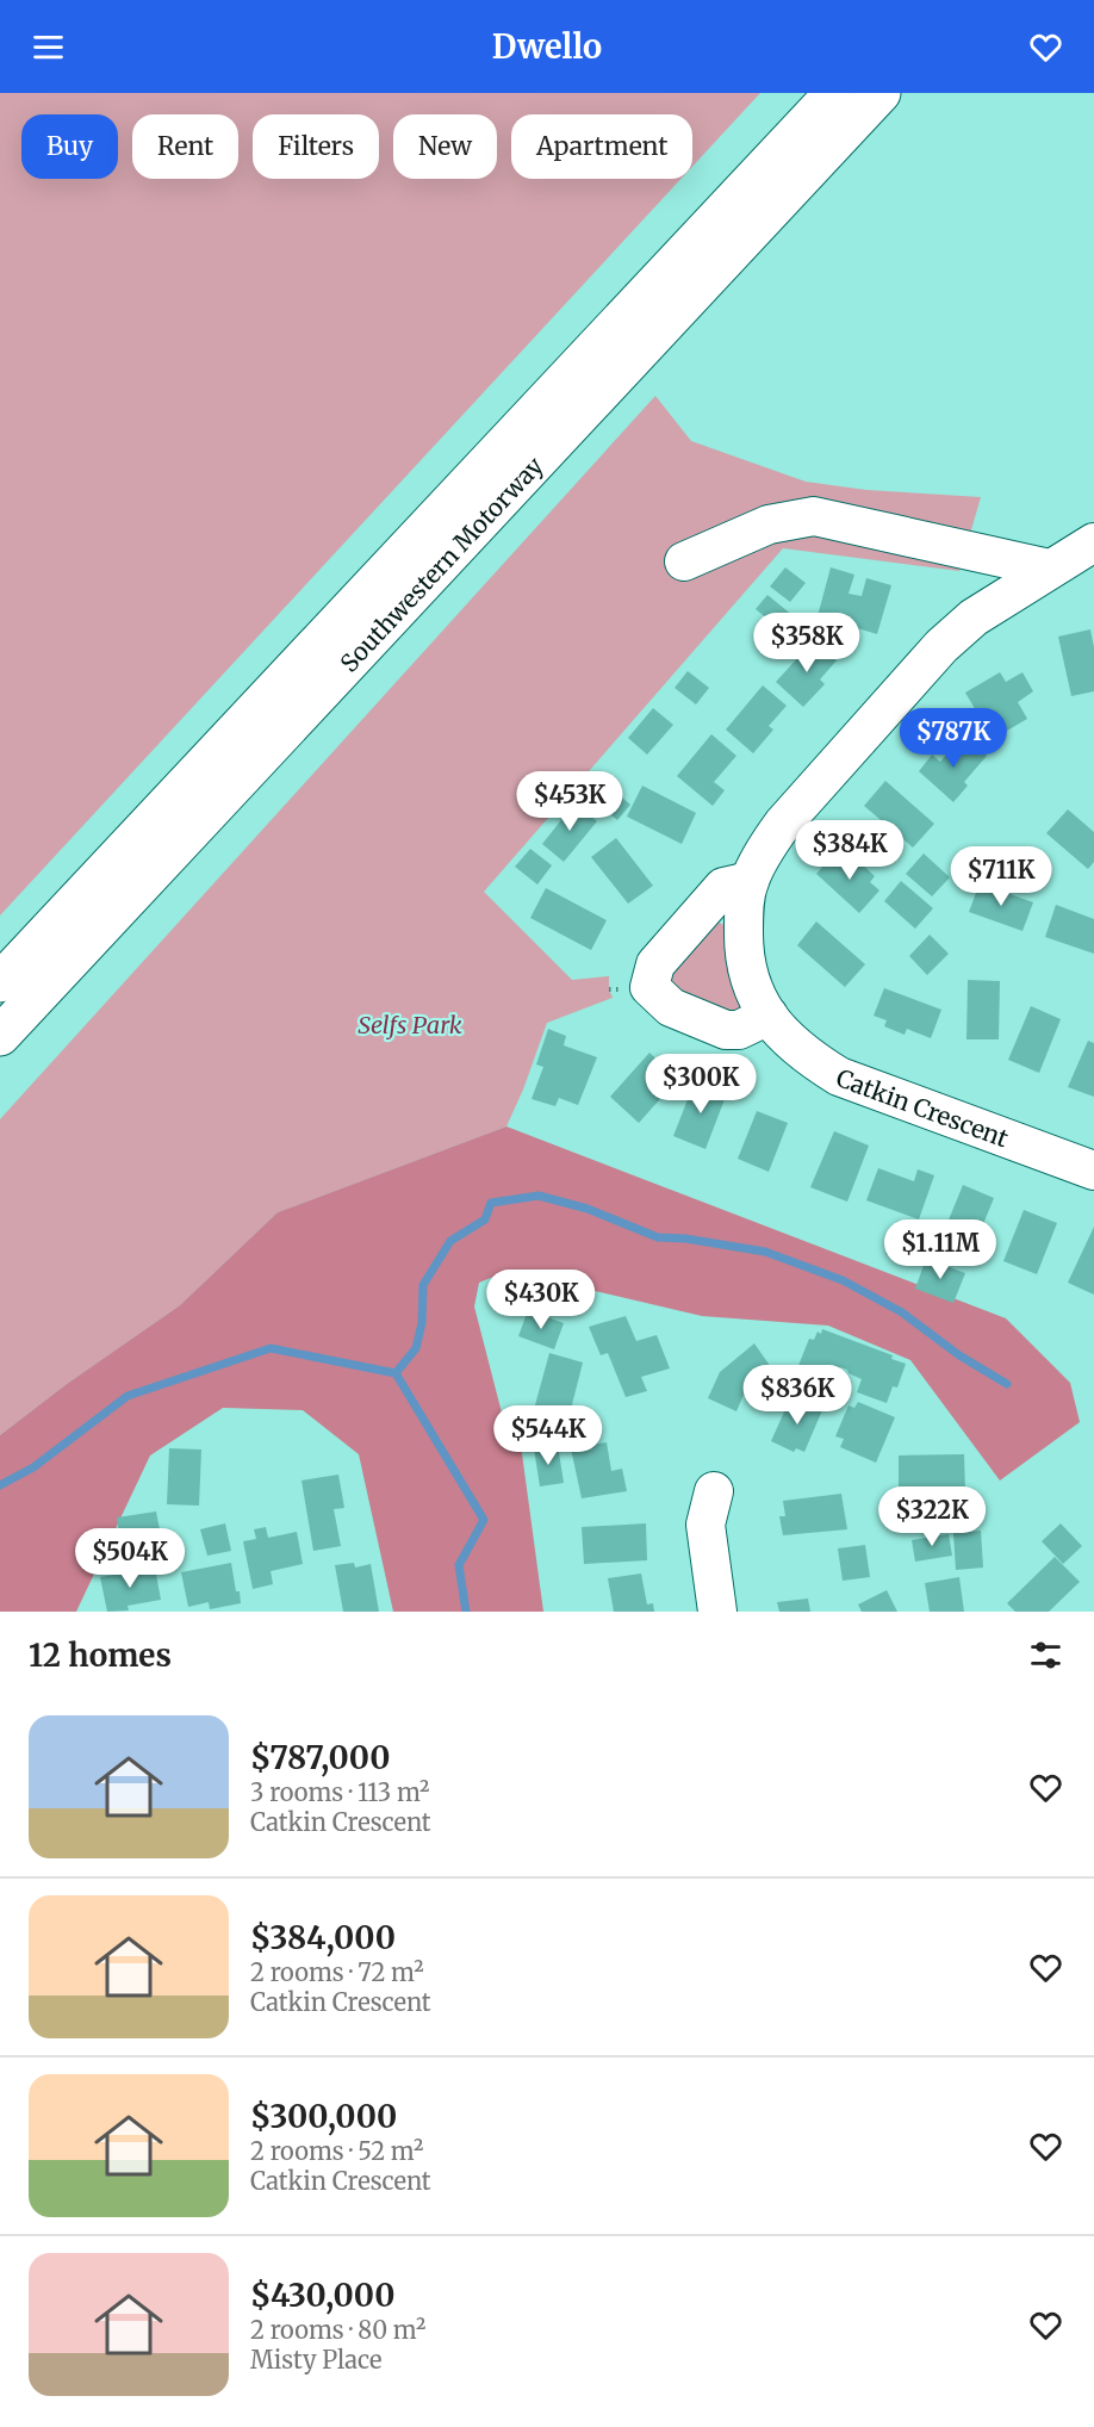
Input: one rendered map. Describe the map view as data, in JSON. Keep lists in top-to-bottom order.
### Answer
{
  "streets": {
    "highway": ["Southwestern Motorway"],
    "street": ["Catkin Crescent"]
  },
  "parks": ["Selfs Park"],
  "page": {
    "header": "Dwello",
    "chip": [
      "Buy",
      "Rent",
      "Filters",
      "New",
      "Apartment"
    ],
    "price": [
      "$358K",
      "$787K",
      "$453K",
      "$384K",
      "$711K",
      "$300K",
      "$1.11M",
      "$430K",
      "$836K",
      "$544K",
      "$322K",
      "$504K"
    ],
    "heading": "12 homes",
    "list": [
      {
        "name": "$787,000",
        "note": "3 rooms · 113 m² · Catkin Crescent"
      },
      {
        "name": "$384,000",
        "note": "2 rooms · 72 m² · Catkin Crescent"
      },
      {
        "name": "$300,000",
        "note": "2 rooms · 52 m² · Catkin Crescent"
      },
      {
        "name": "$430,000",
        "note": "2 rooms · 80 m² · Misty Place"
      }
    ]
  }
}
